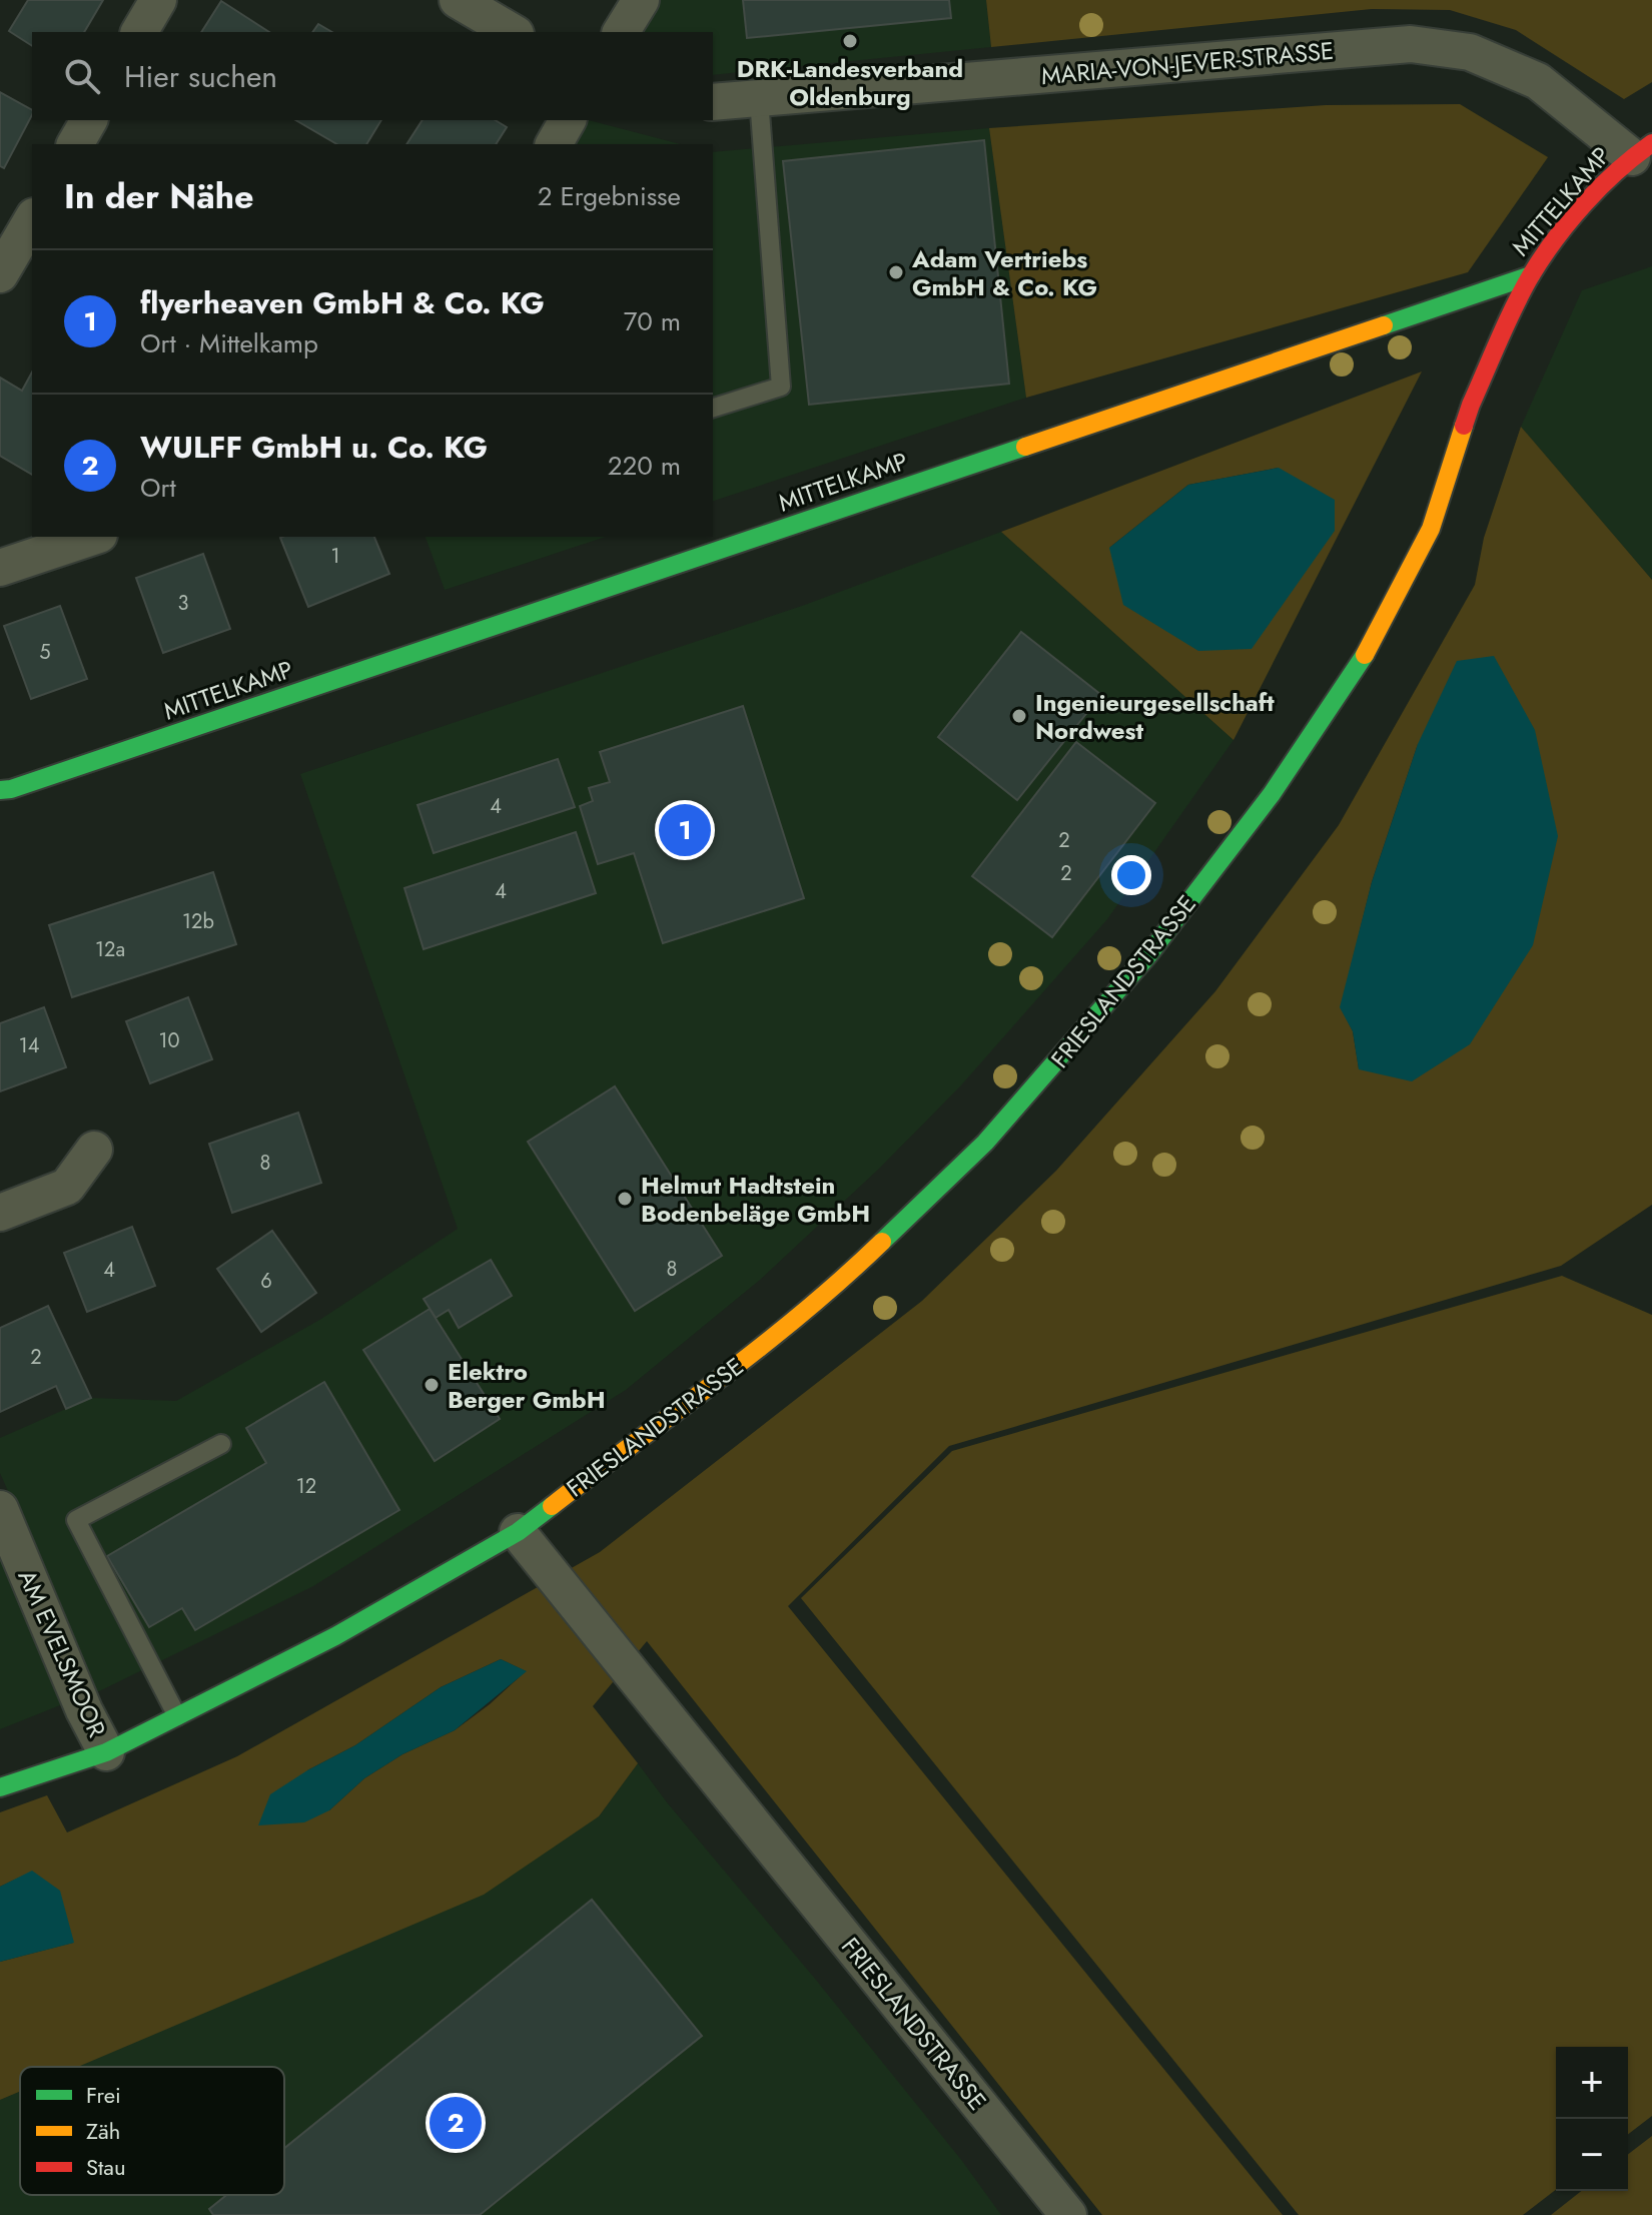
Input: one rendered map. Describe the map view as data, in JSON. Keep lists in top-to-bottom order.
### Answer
{
  "streets": {
    "street": [
      "MARIA-VON-JEVER-STRASSE",
      "MITTELKAMP",
      "FRIESLANDSTRASSE",
      "AM EVELSMOOR"
    ]
  },
  "crossings": [
    ["MARIA-VON-JEVER-STRASSE", "MITTELKAMP"],
    ["MITTELKAMP", "FRIESLANDSTRASSE"],
    ["FRIESLANDSTRASSE", "AM EVELSMOOR"]
  ],
  "places": [
    "DRK-Landesverband Oldenburg",
    "Adam Vertriebs GmbH & Co. KG",
    "Ingenieurgesellschaft Nordwest",
    "Helmut Hadtstein Bodenbeläge GmbH",
    "Elektro Berger GmbH"
  ],
  "house_numbers": [
    "1",
    "3",
    "5",
    "4",
    "2",
    "2",
    "4",
    "12b",
    "12a",
    "10",
    "14",
    "8",
    "8",
    "4",
    "6",
    "2",
    "12"
  ],
  "legend": ["Frei", "Zäh", "Stau"],
  "page": {
    "search": "Hier suchen",
    "heading": ["In der Nähe", "2 Ergebnisse"],
    "list": [
      {
        "mark": "1",
        "name": "flyerheaven GmbH & Co. KG",
        "note": "Ort · Mittelkamp",
        "value": "70 m"
      },
      {
        "mark": "2",
        "name": "WULFF GmbH u. Co. KG",
        "note": "Ort",
        "value": "220 m"
      }
    ],
    "pins": ["1", "2"],
    "map_buttons": ["+", "−"]
  }
}
